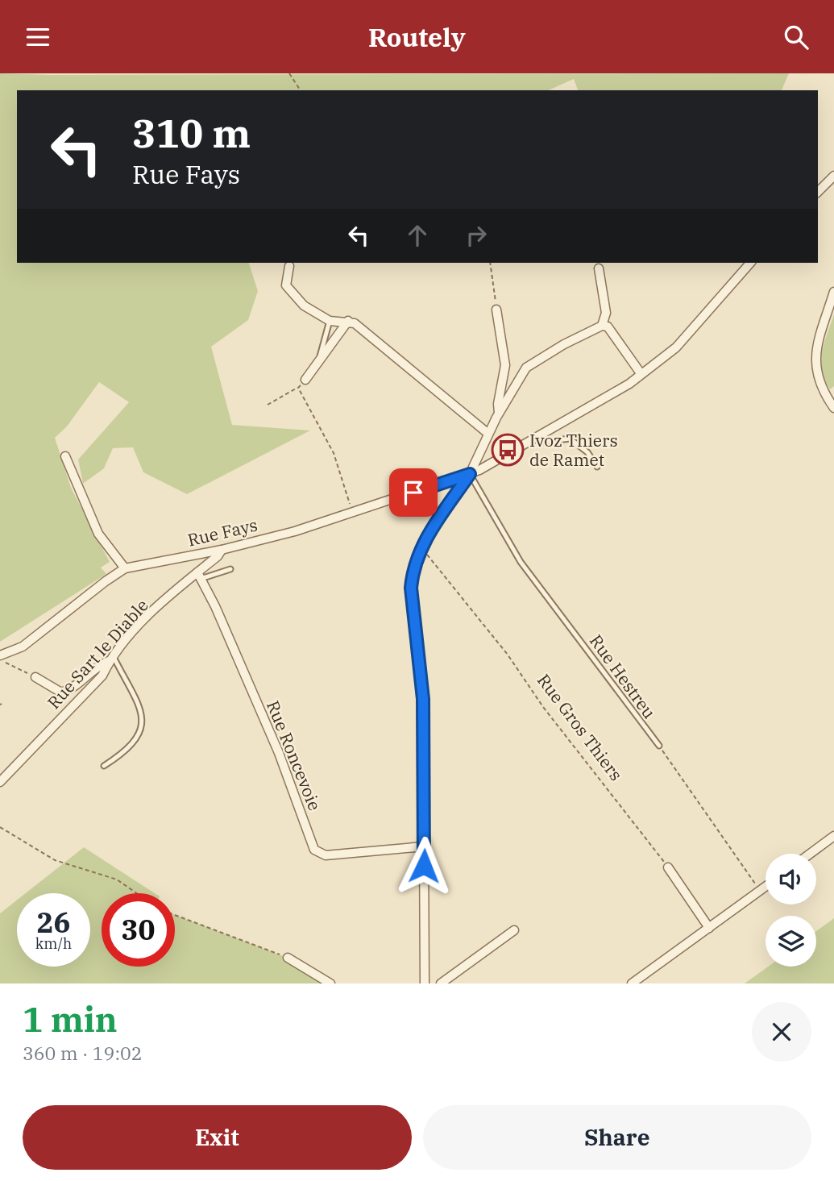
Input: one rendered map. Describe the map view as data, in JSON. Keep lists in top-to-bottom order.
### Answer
{
  "streets": {
    "street": ["Rue Fays", "Rue Sart le Diable", "Rue Roncevoie"],
    "lane": ["Rue Hestreu"],
    "path": ["Rue Gros Thiers"]
  },
  "crossings": [
    ["Rue Fays", "Rue Sart le Diable"],
    ["Rue Fays", "Rue Hestreu"],
    ["Rue Sart le Diable", "Rue Roncevoie"]
  ],
  "places": {
    "bus stop": ["Ivoz Thiers de Ramet"]
  },
  "page": {
    "header": "Routely",
    "turn": ["310 m", "Rue Fays"],
    "speed": "26 km/h",
    "limit": "30",
    "heading": ["1 min", "360 m · 19:02"],
    "buttons": ["Exit", "Share"]
  }
}
